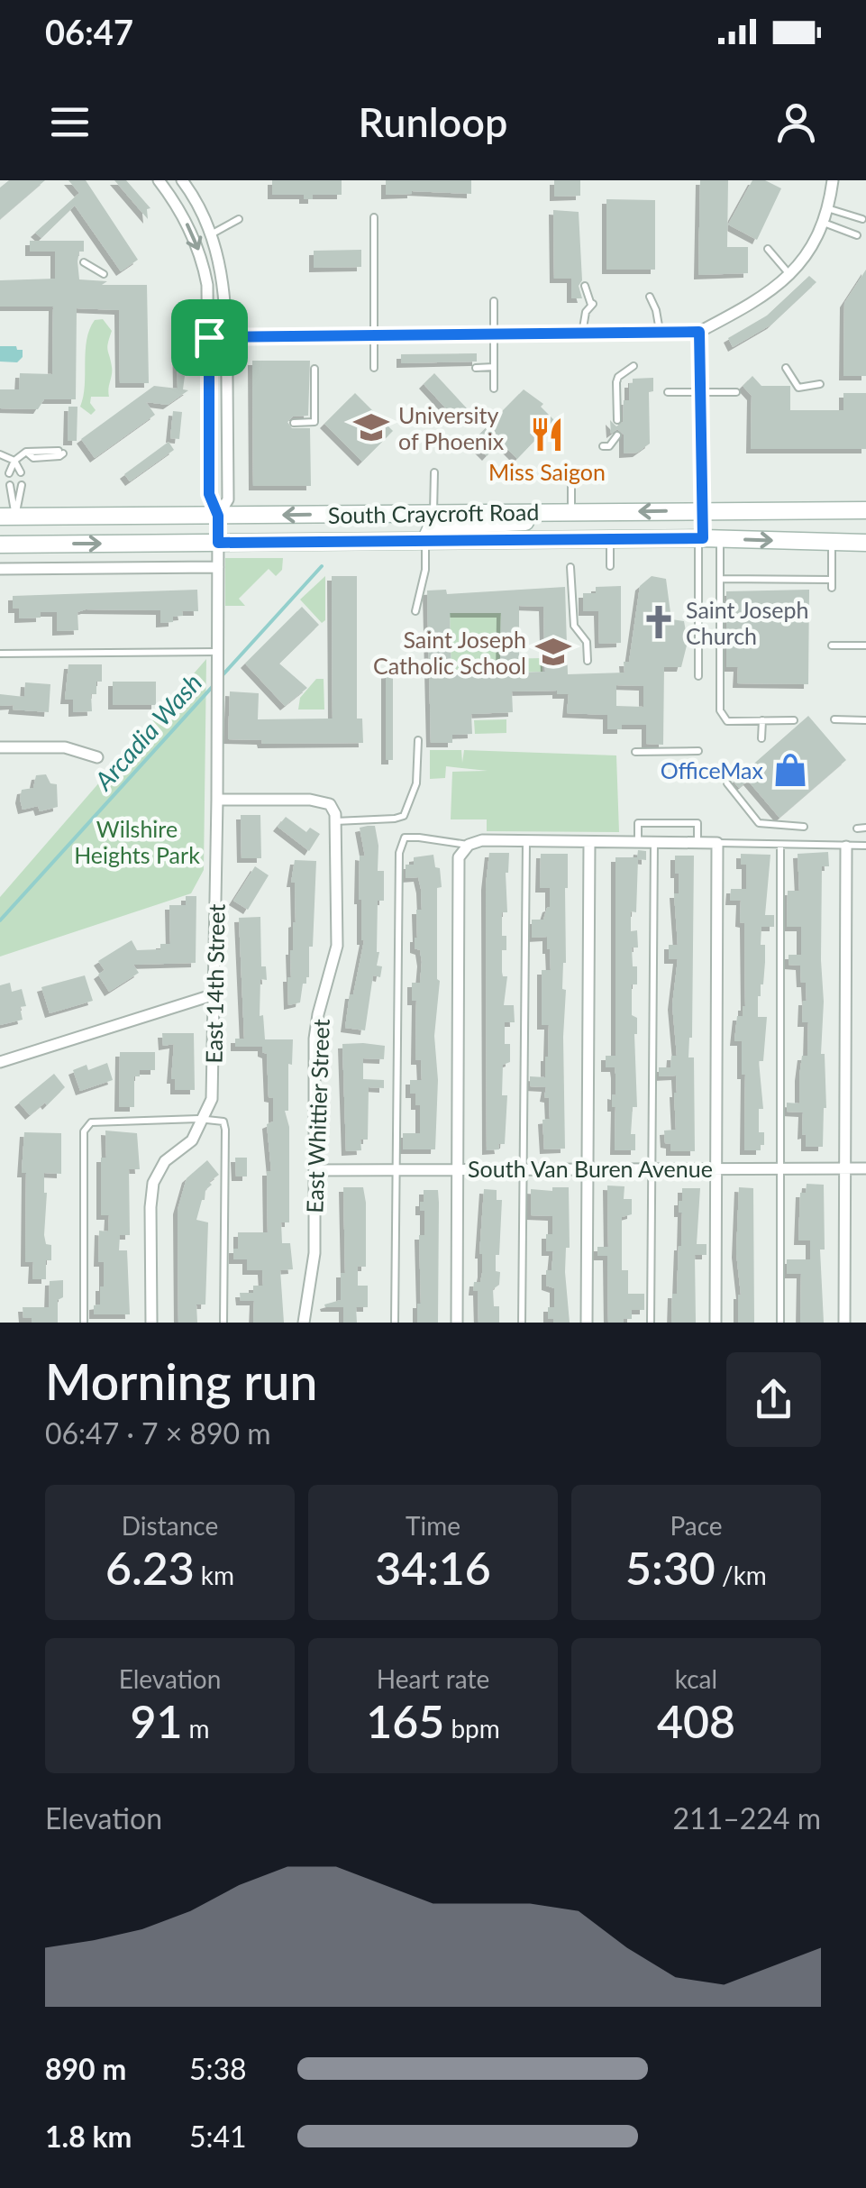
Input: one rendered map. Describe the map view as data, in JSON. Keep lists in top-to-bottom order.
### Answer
{
  "streets": {
    "main road": ["South Craycroft Road"],
    "street": ["East 14th Street", "East Whittier Street", "South Van Buren Avenue"]
  },
  "crossings": [
    ["South Craycroft Road", "East 14th Street"],
    ["East 14th Street", "East Whittier Street"],
    ["East Whittier Street", "South Van Buren Avenue"]
  ],
  "water": ["Arcadia Wash"],
  "parks": ["Wilshire Heights Park"],
  "places": {
    "school or university": ["University of Phoenix", "Saint Joseph Catholic School"],
    "restaurant": ["Miss Saigon"],
    "church": ["Saint Joseph Church"],
    "shop": ["OfficeMax"]
  },
  "page": {
    "status": "06:47",
    "header": "Runloop",
    "heading": ["Morning run", "06:47 · 7 × 890 m"],
    "stats": [
      ["Distance", "6.23 km"],
      ["Time", "34:16"],
      ["Pace", "5:30 /km"],
      ["Elevation", "91 m"],
      ["Heart rate", "165 bpm"],
      ["kcal", "408"]
    ],
    "chart": ["Elevation", "211–224 m"],
    "list": [
      {
        "name": "890 m",
        "note": "5:38"
      },
      {
        "name": "1.8 km",
        "note": "5:41"
      }
    ]
  }
}
